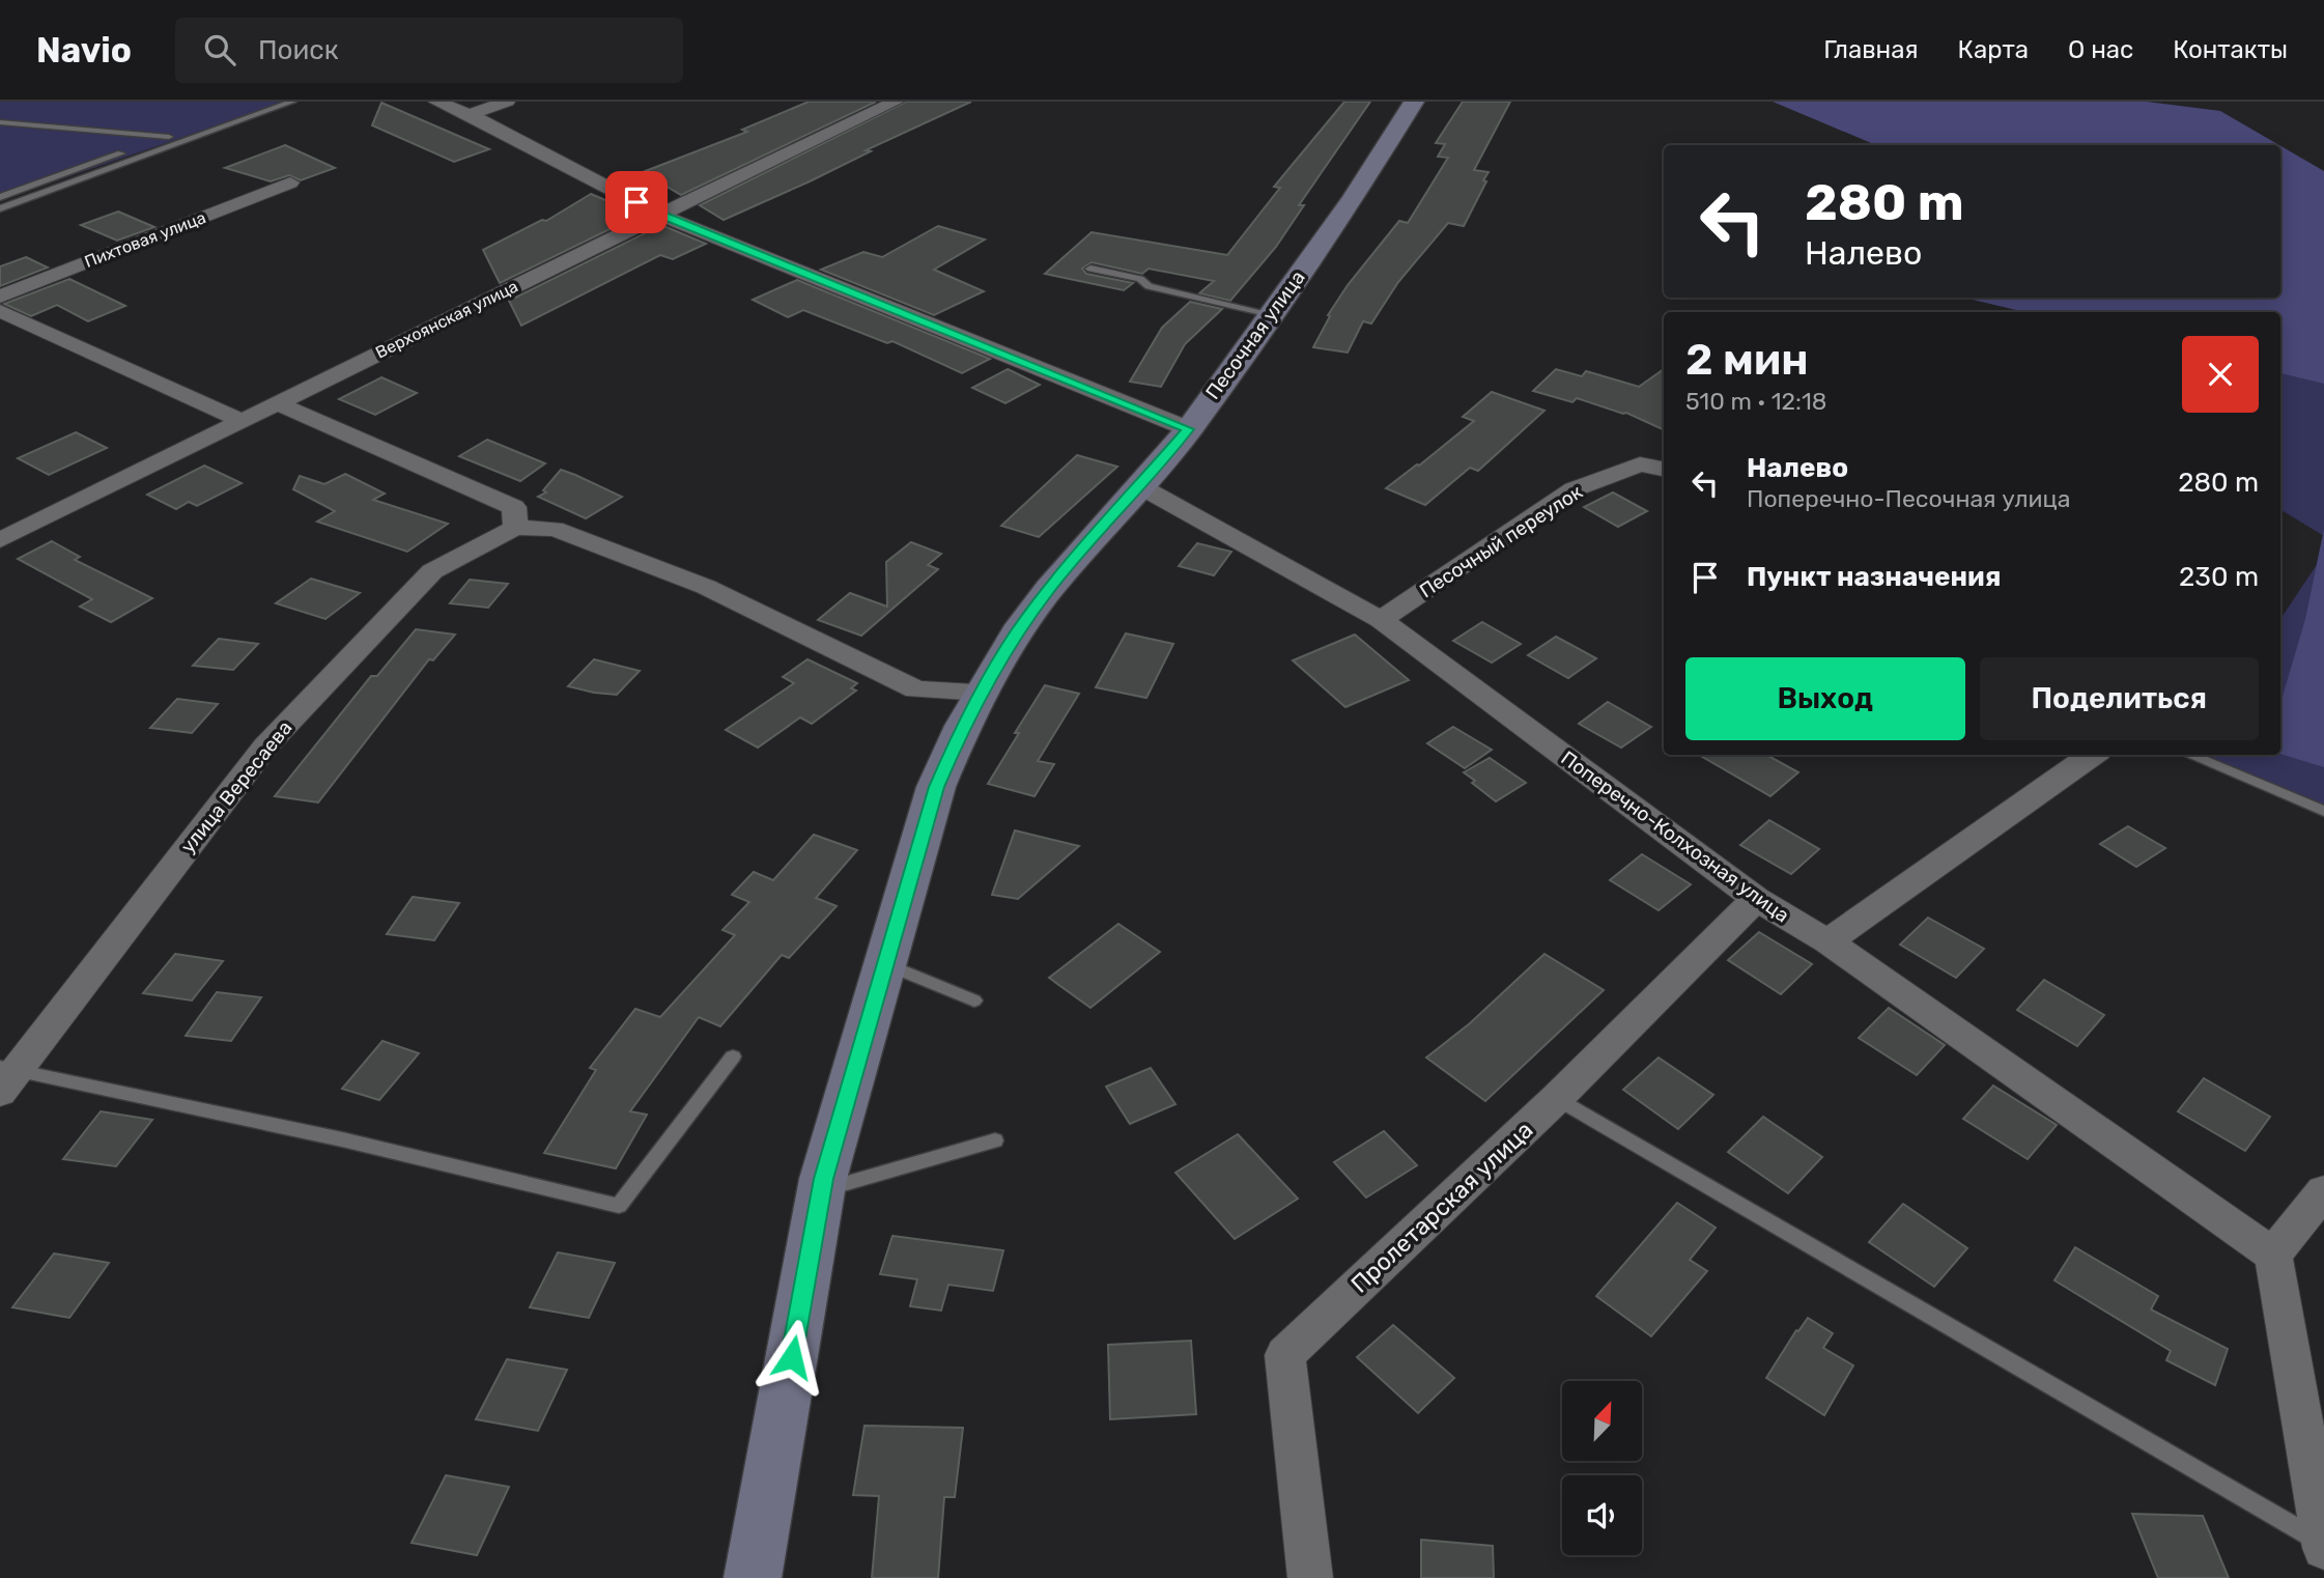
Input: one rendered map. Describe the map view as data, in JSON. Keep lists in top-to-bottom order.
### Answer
{
  "streets": {
    "main road": ["Песочная улица"],
    "street": [
      "Пихтовая улица",
      "Верхоянская улица",
      "Песочный переулок",
      "улица Вересаева",
      "Поперечно-Колхозная улица",
      "Пролетарская улица"
    ]
  },
  "crossings": [
    ["Песочная улица", "Поперечно-Колхозная улица"],
    ["Песочный переулок", "Поперечно-Колхозная улица"],
    ["Поперечно-Колхозная улица", "Пролетарская улица"]
  ],
  "north": "top right",
  "page": {
    "header": "Navio",
    "search": "Поиск",
    "nav": [
      "Главная",
      "Карта",
      "О нас",
      "Контакты"
    ],
    "turn": ["280 m", "Налево"],
    "heading": ["2 мин", "510 m · 12:18"],
    "list": [
      {
        "name": "Налево",
        "note": "Поперечно-Песочная улица",
        "value": "280 m"
      },
      {
        "name": "Пункт назначения",
        "value": "230 m"
      }
    ],
    "buttons": ["Выход", "Поделиться"]
  }
}
